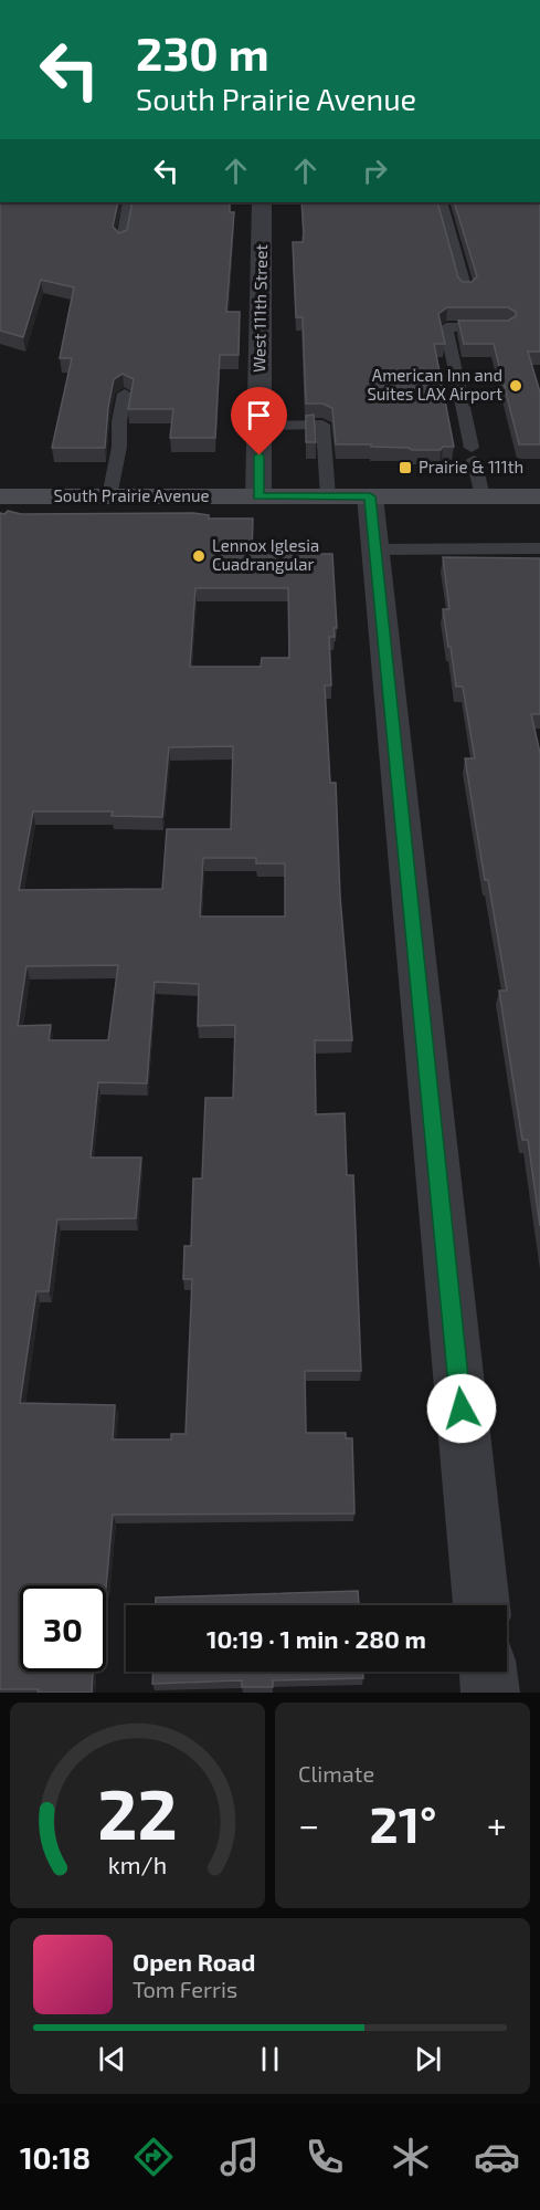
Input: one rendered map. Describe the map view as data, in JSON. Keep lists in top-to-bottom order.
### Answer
{
  "streets": {
    "main road": ["South Prairie Avenue"],
    "street": ["West 111th Street"]
  },
  "crossings": [
    ["West 111th Street", "South Prairie Avenue"]
  ],
  "places": {
    "other": ["American Inn and Suites LAX Airport", "Lennox Iglesia Cuadrangular"],
    "transit": ["Prairie & 111th"]
  },
  "page": {
    "turn": ["230 m", "South Prairie Avenue"],
    "limit": "30",
    "trip": "10:19 · 1 min · 280 m",
    "tile": "Climate",
    "heat": ["−", "21°", "+"],
    "song": ["Open Road", "Tom Ferris"],
    "tabs": "10:18",
    "gauge": ["22", "km/h"]
  }
}
